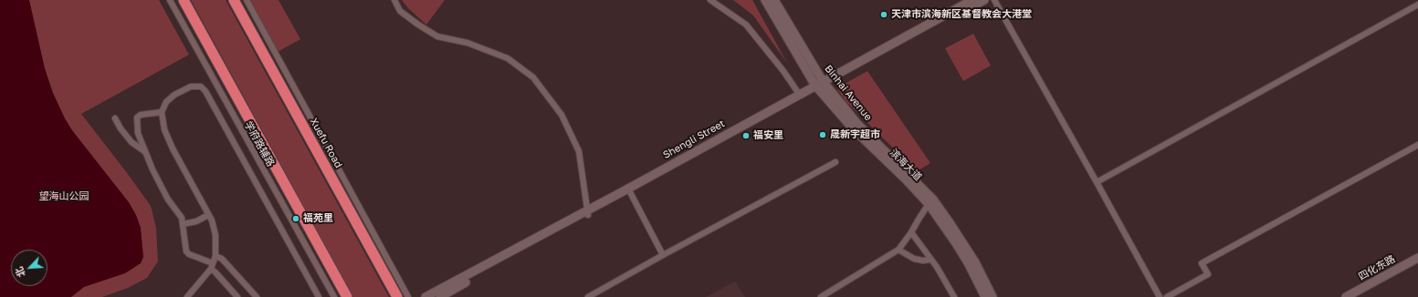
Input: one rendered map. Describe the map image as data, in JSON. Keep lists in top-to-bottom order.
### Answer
{
  "streets": {
    "highway": ["Xuefu Road"],
    "street": [
      "Binhai Avenue",
      "Shengli Street",
      "学府路辅路",
      "滨海大道",
      "四化东路"
    ]
  },
  "crossings": [
    ["Binhai Avenue", "Shengli Street"],
    ["Binhai Avenue", "滨海大道"],
    ["Shengli Street", "滨海大道"]
  ],
  "parks": ["望海山公园"],
  "places": [
    "天津市滨海新区基督教会大港堂",
    "晟新宇超市",
    "福安里",
    "福苑里"
  ],
  "north": "bottom left"
}
